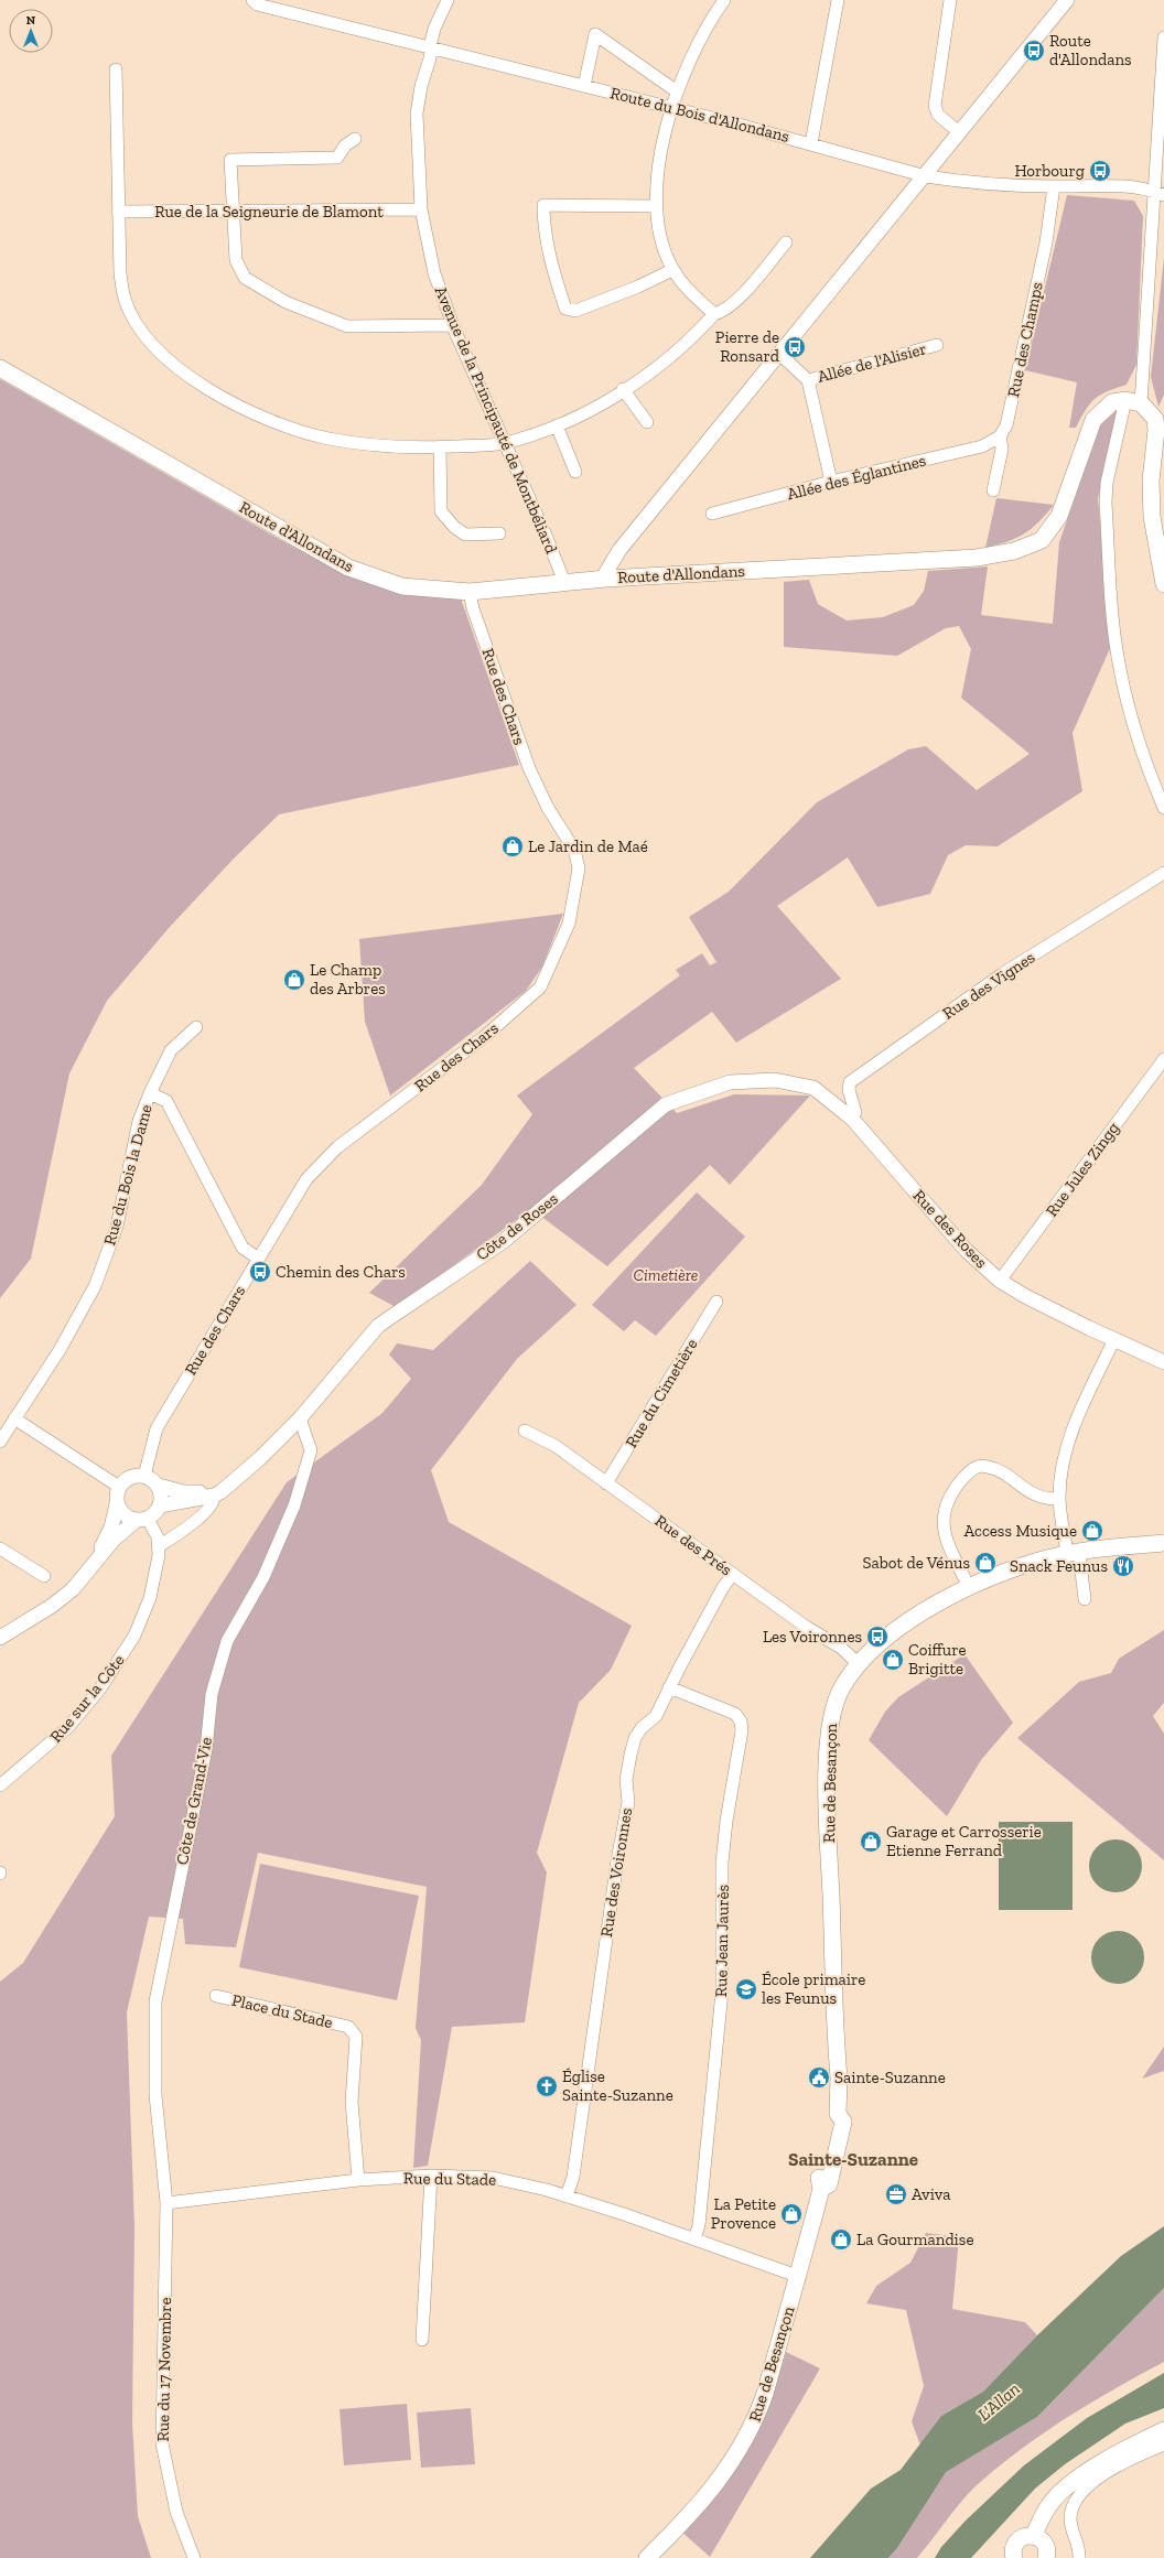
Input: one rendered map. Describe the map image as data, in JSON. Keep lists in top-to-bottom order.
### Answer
{
  "streets": {
    "main road": ["Route d'Allondans", "Rue de Besançon"],
    "street": [
      "Route du Bois d'Allondans",
      "Rue de la Seigneurie de Blamont",
      "Rue des Champs",
      "Allée de l'Alisier",
      "Avenue de la Principauté de Montbéliard",
      "Allée des Églantines",
      "Rue des Chars",
      "Rue des Vignes",
      "Rue Jules Zingg",
      "Rue du Bois la Dame",
      "Côte de Roses",
      "Rue des Roses",
      "Rue du Cimetière",
      "Rue des Prés",
      "Rue sur la Côte",
      "Côte de Grand-Vie",
      "Rue des Voironnes",
      "Rue Jean Jaurès",
      "Place du Stade",
      "Rue du Stade",
      "Rue du 17 Novembre"
    ]
  },
  "crossings": [
    ["Route du Bois d'Allondans", "Rue des Champs"],
    ["Route du Bois d'Allondans", "Avenue de la Principauté de Montbéliard"],
    ["Rue de la Seigneurie de Blamont", "Avenue de la Principauté de Montbéliard"],
    ["Rue des Champs", "Allée des Églantines"],
    ["Avenue de la Principauté de Montbéliard", "Route d'Allondans"],
    ["Route d'Allondans", "Rue des Chars"],
    ["Rue des Chars", "Côte de Roses"],
    ["Rue des Chars", "Rue sur la Côte"],
    ["Rue des Vignes", "Côte de Roses"],
    ["Rue des Vignes", "Rue des Roses"],
    ["Rue Jules Zingg", "Rue des Roses"],
    ["Côte de Roses", "Rue des Roses"],
    ["Côte de Roses", "Rue sur la Côte"],
    ["Côte de Roses", "Côte de Grand-Vie"],
    ["Rue du Cimetière", "Rue des Prés"],
    ["Rue des Prés", "Rue de Besançon"],
    ["Rue des Prés", "Rue des Voironnes"],
    ["Rue de Besançon", "Rue du Stade"],
    ["Côte de Grand-Vie", "Rue du Stade"],
    ["Côte de Grand-Vie", "Rue du 17 Novembre"],
    ["Rue des Voironnes", "Rue Jean Jaurès"],
    ["Rue des Voironnes", "Rue du Stade"],
    ["Rue Jean Jaurès", "Rue du Stade"],
    ["Place du Stade", "Rue du Stade"],
    ["Rue du Stade", "Rue du 17 Novembre"]
  ],
  "districts": ["Sainte-Suzanne"],
  "water": ["L'Allan"],
  "parks": ["Cimetière"],
  "places": {
    "bus stop": [
      "Route d'Allondans",
      "Horbourg",
      "Pierre de Ronsard",
      "Chemin des Chars",
      "Les Voironnes"
    ],
    "shop": [
      "Le Jardin de Maé",
      "Le Champ des Arbres",
      "Access Musique",
      "Sabot de Vénus",
      "Coiffure Brigitte",
      "Garage et Carrosserie Etienne Ferrand",
      "La Petite Provence",
      "La Gourmandise"
    ],
    "restaurant": ["Snack Feunus"],
    "school or university": ["École primaire les Feunus"],
    "public building": ["Sainte-Suzanne"],
    "church": ["Église Sainte-Suzanne"],
    "office": ["Aviva"]
  },
  "north": "top"
}
